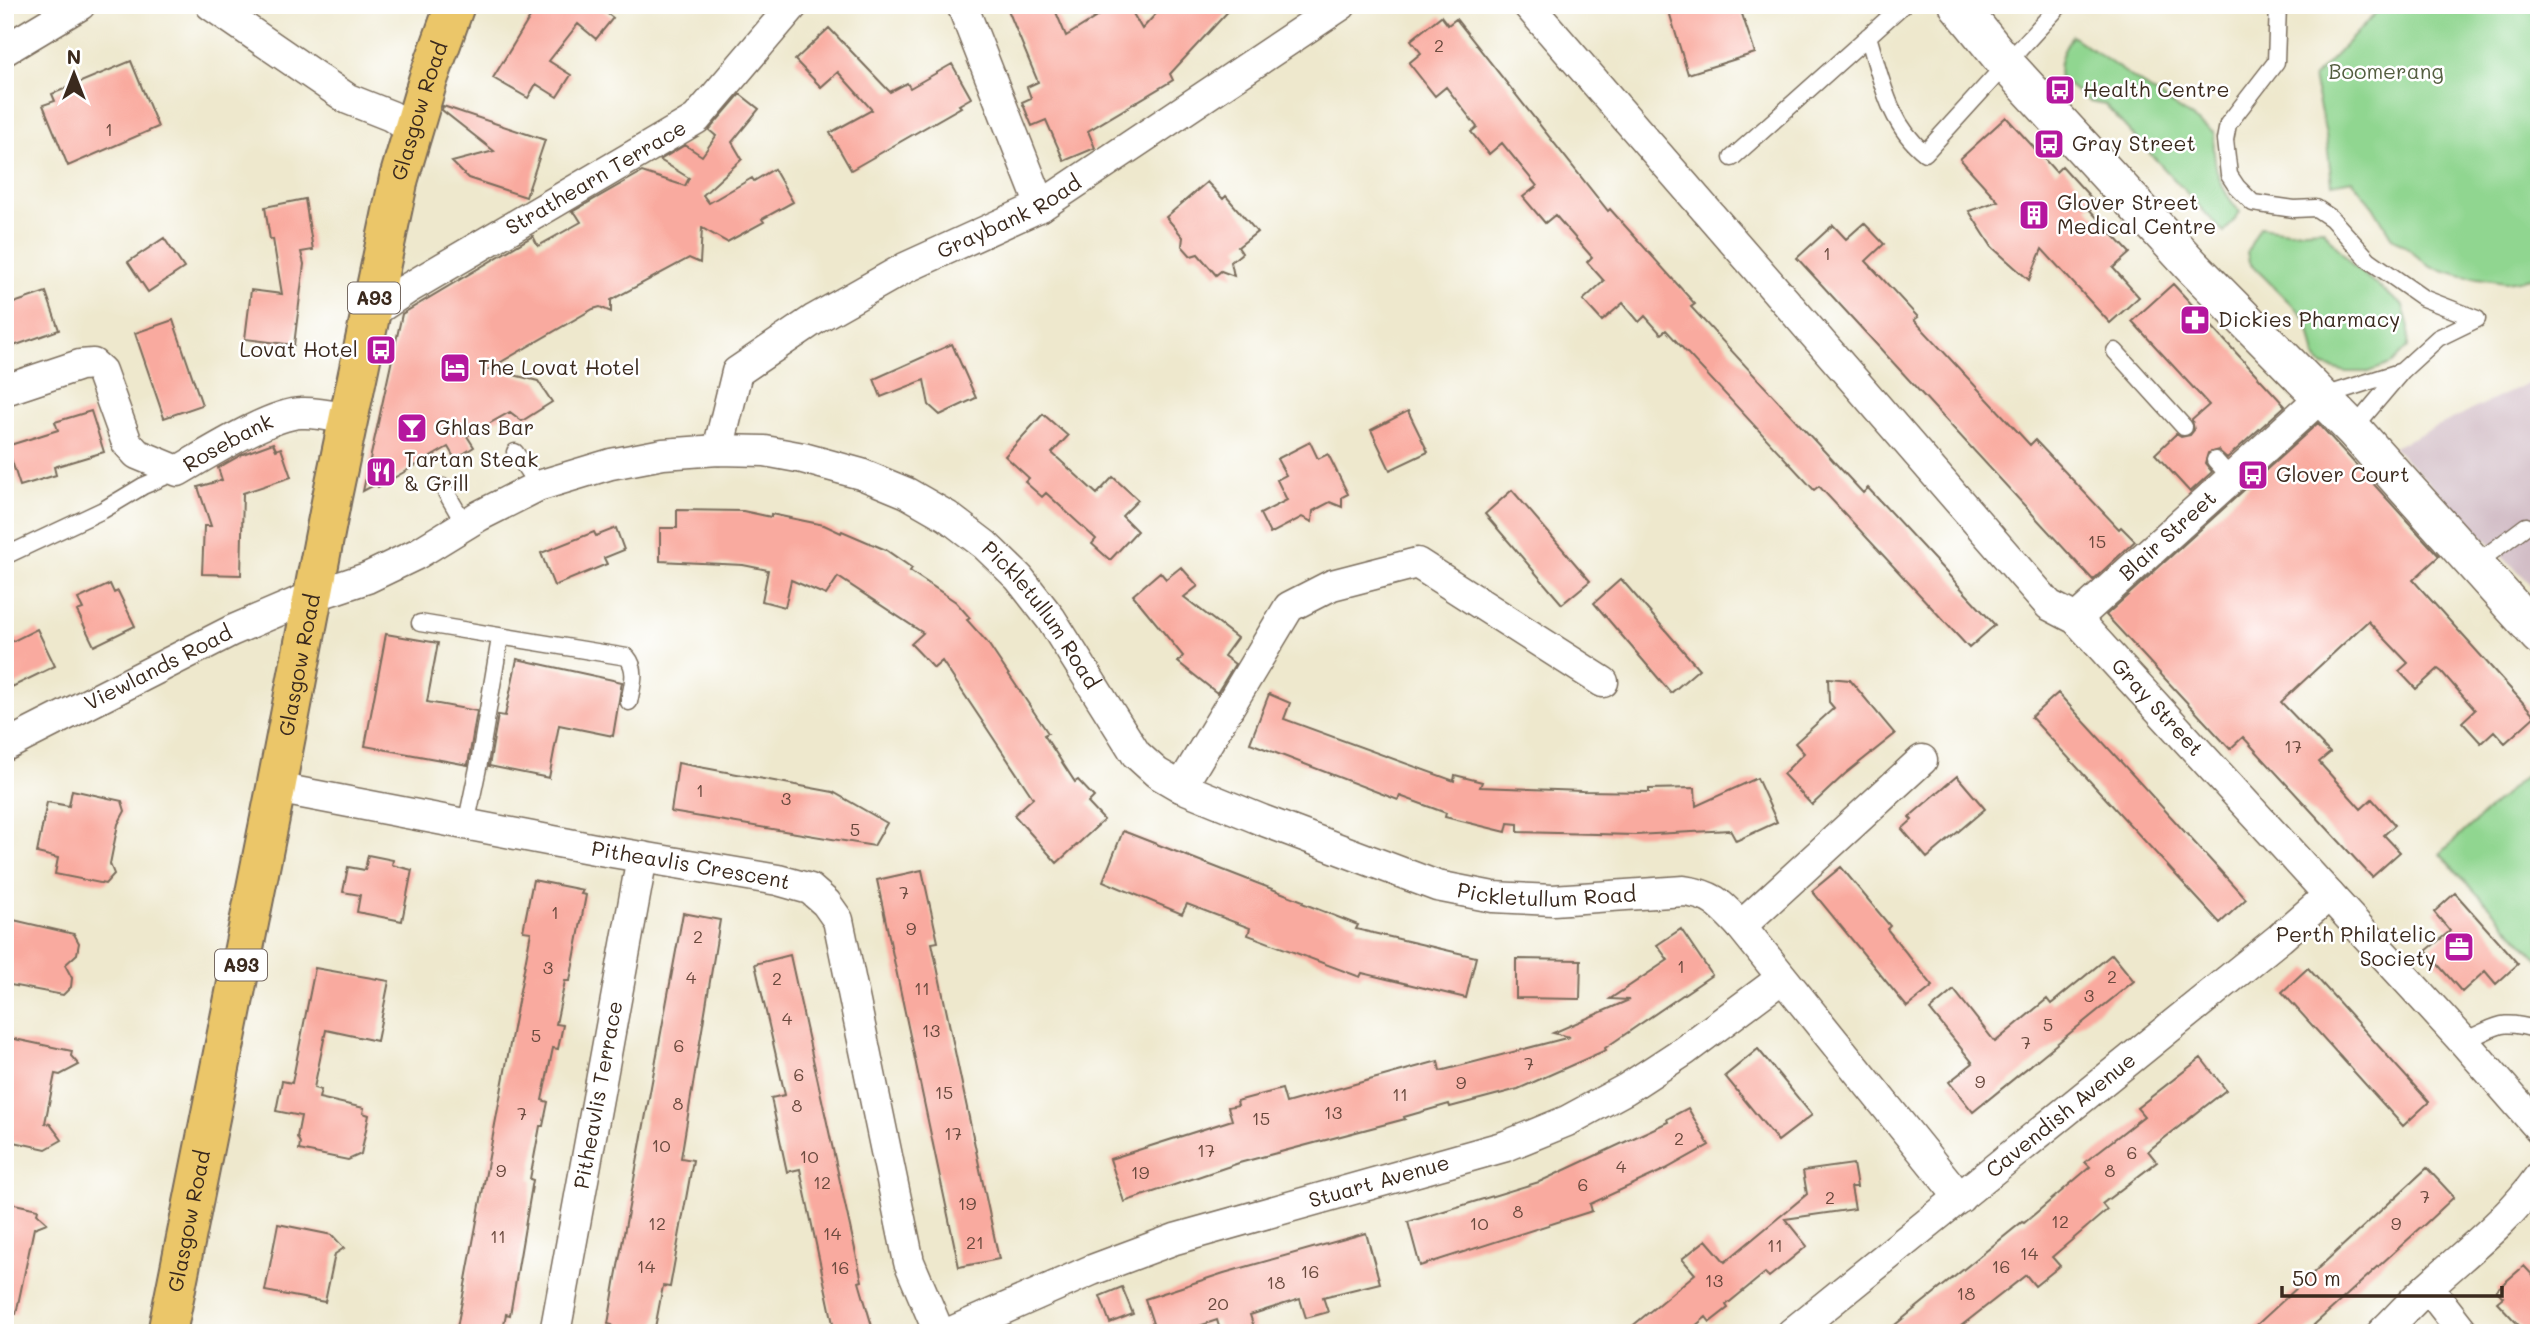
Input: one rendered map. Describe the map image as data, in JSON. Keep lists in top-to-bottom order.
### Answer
{
  "streets": {
    "main road": ["Glasgow Road", "A93"],
    "street": [
      "Strathearn Terrace",
      "Graybank Road",
      "Rosebank",
      "Blair Street",
      "Pickletullum Road",
      "Viewlands Road",
      "Gray Street",
      "Pitheavlis Crescent",
      "Pitheavlis Terrace",
      "Cavendish Avenue",
      "Stuart Avenue"
    ]
  },
  "crossings": [
    ["Glasgow Road", "Strathearn Terrace"],
    ["Glasgow Road", "Rosebank"],
    ["Glasgow Road", "Pickletullum Road"],
    ["Glasgow Road", "Viewlands Road"],
    ["Glasgow Road", "Pitheavlis Crescent"],
    ["Graybank Road", "Pickletullum Road"],
    ["Blair Street", "Gray Street"],
    ["Pickletullum Road", "Viewlands Road"],
    ["Pickletullum Road", "Cavendish Avenue"],
    ["Pickletullum Road", "Stuart Avenue"],
    ["Gray Street", "Cavendish Avenue"],
    ["Pitheavlis Crescent", "Pitheavlis Terrace"]
  ],
  "parks": ["Boomerang"],
  "places": {
    "bus stop": [
      "Health Centre",
      "Gray Street",
      "Lovat Hotel",
      "Glover Court"
    ],
    "building": ["Glover Street Medical Centre"],
    "pharmacy": ["Dickies Pharmacy"],
    "hotel": ["The Lovat Hotel"],
    "bar": ["Ghlas Bar"],
    "restaurant": ["Tartan Steak & Grill"],
    "office": ["Perth Philatelic Society"]
  },
  "house_numbers": [
    "2",
    "1",
    "1",
    "15",
    "17",
    "1",
    "3",
    "5",
    "7",
    "1",
    "9",
    "2",
    "1",
    "3",
    "2",
    "4",
    "2",
    "11",
    "3",
    "4",
    "5",
    "13",
    "5",
    "7",
    "6",
    "7",
    "6",
    "9",
    "9",
    "15",
    "11",
    "8",
    "8",
    "13",
    "7",
    "15",
    "17",
    "2",
    "10",
    "17",
    "6",
    "10",
    "4",
    "9",
    "8",
    "19",
    "12",
    "6",
    "7",
    "2",
    "19",
    "8",
    "12",
    "12",
    "10",
    "9",
    "14",
    "11",
    "21",
    "11",
    "14",
    "14",
    "16",
    "16",
    "16",
    "13",
    "18",
    "18",
    "20"
  ],
  "scale_bar": "50 m",
  "north": "top"
}
